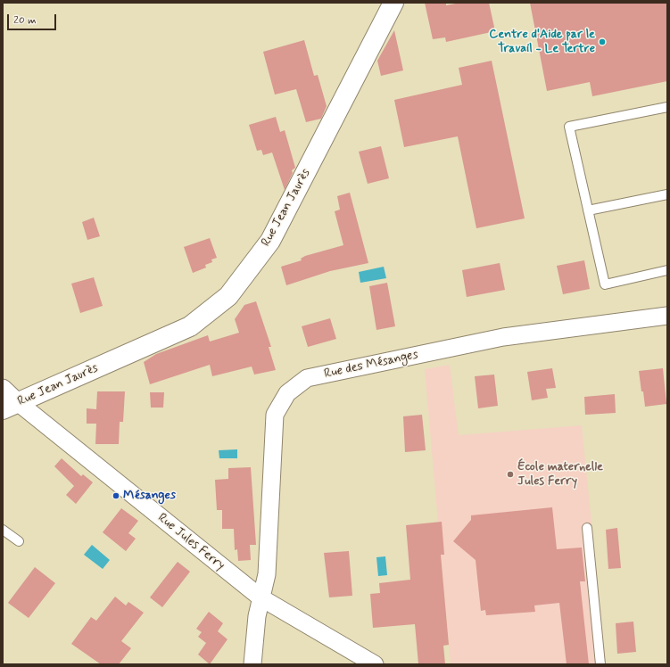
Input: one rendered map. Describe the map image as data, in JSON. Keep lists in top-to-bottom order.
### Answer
{
  "streets": {
    "street": ["Rue Jean Jaurès", "Rue des Mésanges", "Rue Jules Ferry"]
  },
  "crossings": [
    ["Rue Jean Jaurès", "Rue Jules Ferry"],
    ["Rue des Mésanges", "Rue Jules Ferry"]
  ],
  "places": ["Centre d'Aide par le Travail - Le Tertre", "École maternelle Jules Ferry", "Mésanges"],
  "scale_bar": "20 m"
}
